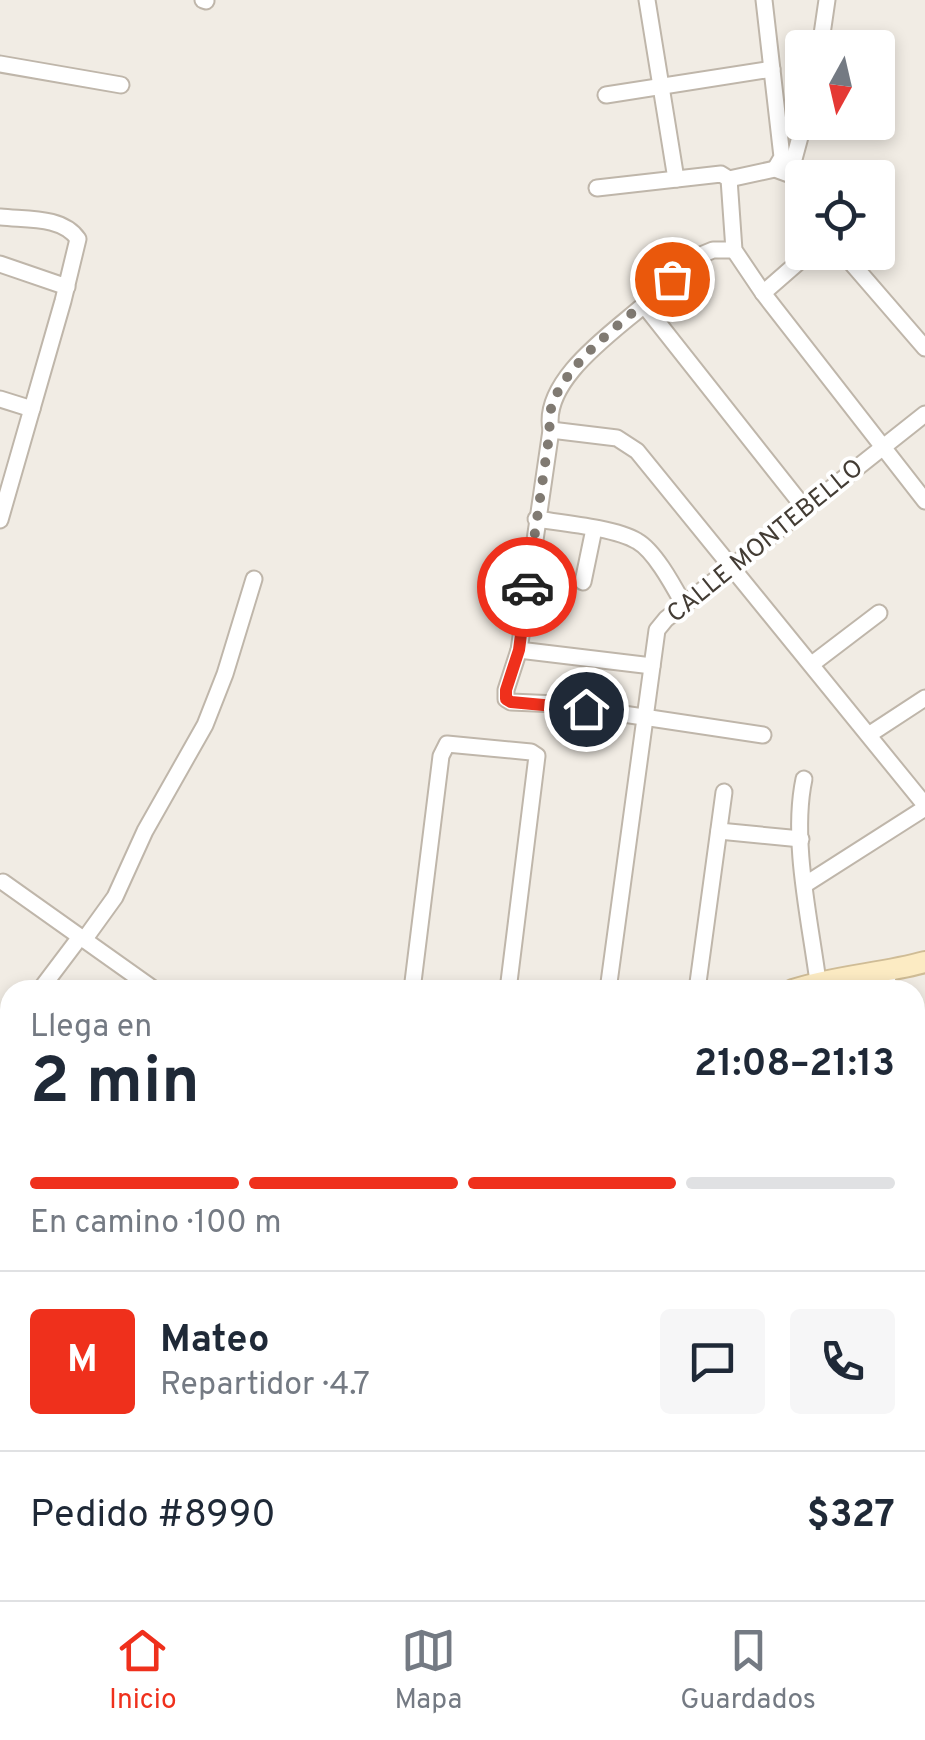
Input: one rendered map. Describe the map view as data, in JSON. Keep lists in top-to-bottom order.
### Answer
{
  "streets": {
    "street": ["CALLE MONTEBELLO"]
  },
  "north": "bottom",
  "page": {
    "heading": ["2 min", "Llega en", "21:08–21:13"],
    "panel": [
      "Mateo",
      "Repartidor · 4.7",
      "Pedido #8990",
      "$327"
    ],
    "bar": "En camino · 100 m",
    "round": "M",
    "tabs": ["Inicio", "Mapa", "Guardados"]
  }
}
